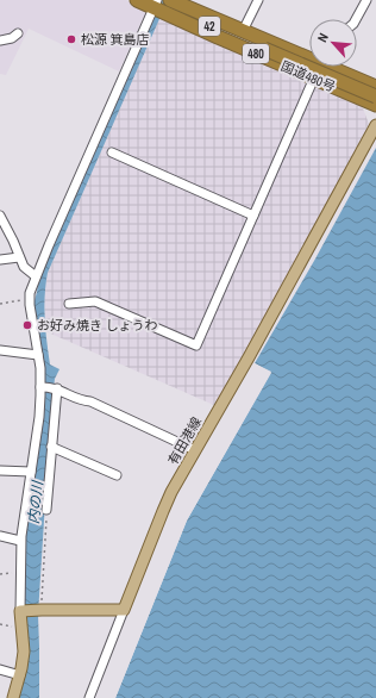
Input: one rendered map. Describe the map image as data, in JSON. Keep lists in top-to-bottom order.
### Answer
{
  "streets": {
    "highway": ["42", "480", "国道480号"],
    "main road": ["有田港線"]
  },
  "crossings": [
    ["42", "国道480号"]
  ],
  "water": ["内の川"],
  "places": ["松源 箕島店", "お好み焼き しょうわ"],
  "north": "top left"
}
